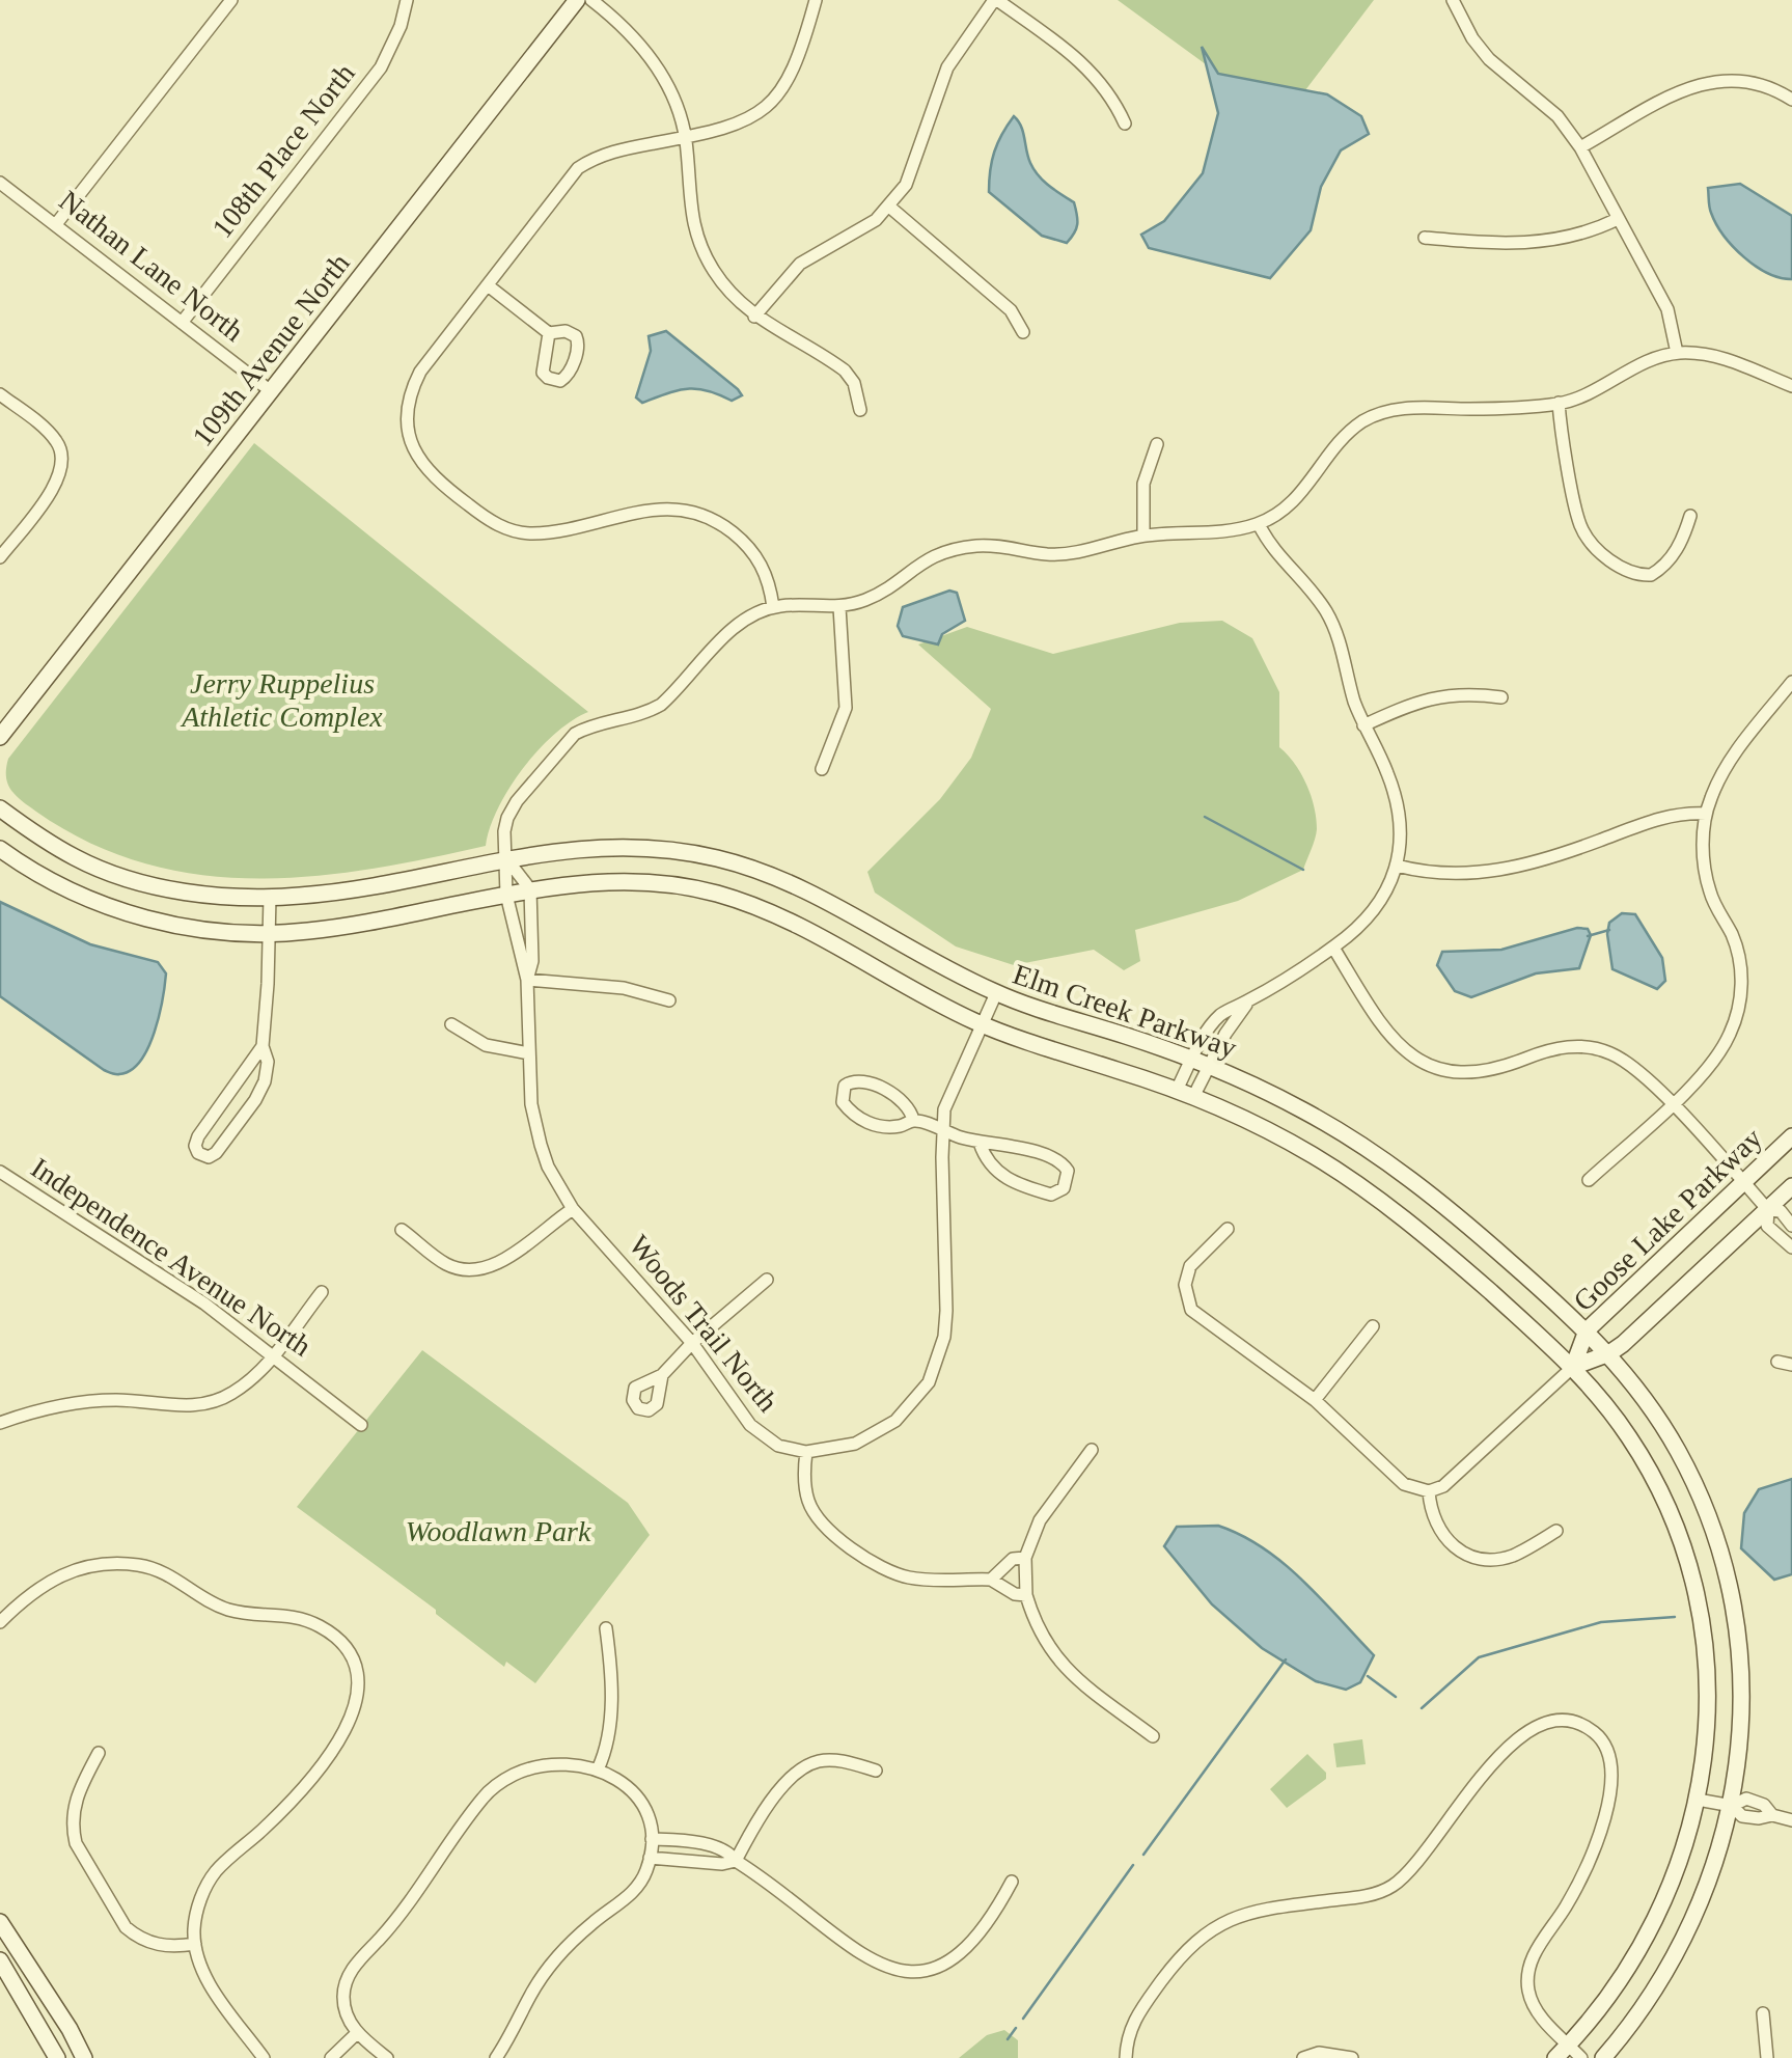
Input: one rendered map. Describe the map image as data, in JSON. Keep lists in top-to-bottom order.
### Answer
{
  "streets": {
    "street": [
      "108th Place North",
      "Nathan Lane North",
      "109th Avenue North",
      "Elm Creek Parkway",
      "Goose Lake Parkway",
      "Independence Avenue North",
      "Woods Trail North"
    ]
  },
  "crossings": [
    ["108th Place North", "Nathan Lane North"],
    ["Nathan Lane North", "109th Avenue North"],
    ["Elm Creek Parkway", "Goose Lake Parkway"],
    ["Elm Creek Parkway", "Woods Trail North"]
  ],
  "parks": ["Jerry Ruppelius Athletic Complex", "Woodlawn Park"]
}
